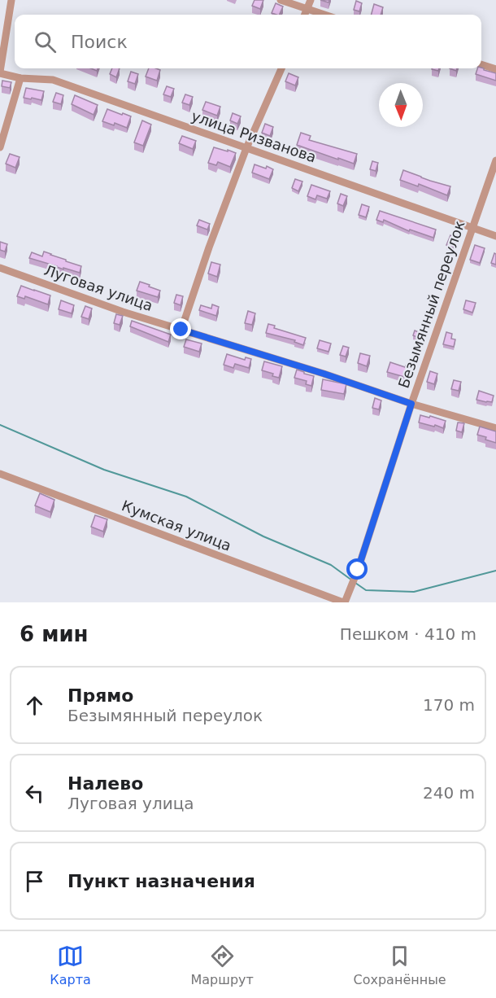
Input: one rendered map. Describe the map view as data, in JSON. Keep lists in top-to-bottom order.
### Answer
{
  "streets": {
    "street": [
      "улица Ризванова",
      "Луговая улица",
      "Безымянный переулок",
      "Кумская улица"
    ]
  },
  "crossings": [
    ["улица Ризванова", "Безымянный переулок"],
    ["Луговая улица", "Безымянный переулок"],
    ["Безымянный переулок", "Кумская улица"]
  ],
  "north": "bottom",
  "page": {
    "search": "Поиск",
    "heading": ["6 мин", "Пешком · 410 m"],
    "list": [
      ["Прямо", "Безымянный переулок", "170 m"],
      ["Налево", "Луговая улица", "240 m"],
      "Пункт назначения"
    ],
    "nav": ["Карта", "Маршрут", "Сохранённые"]
  }
}
